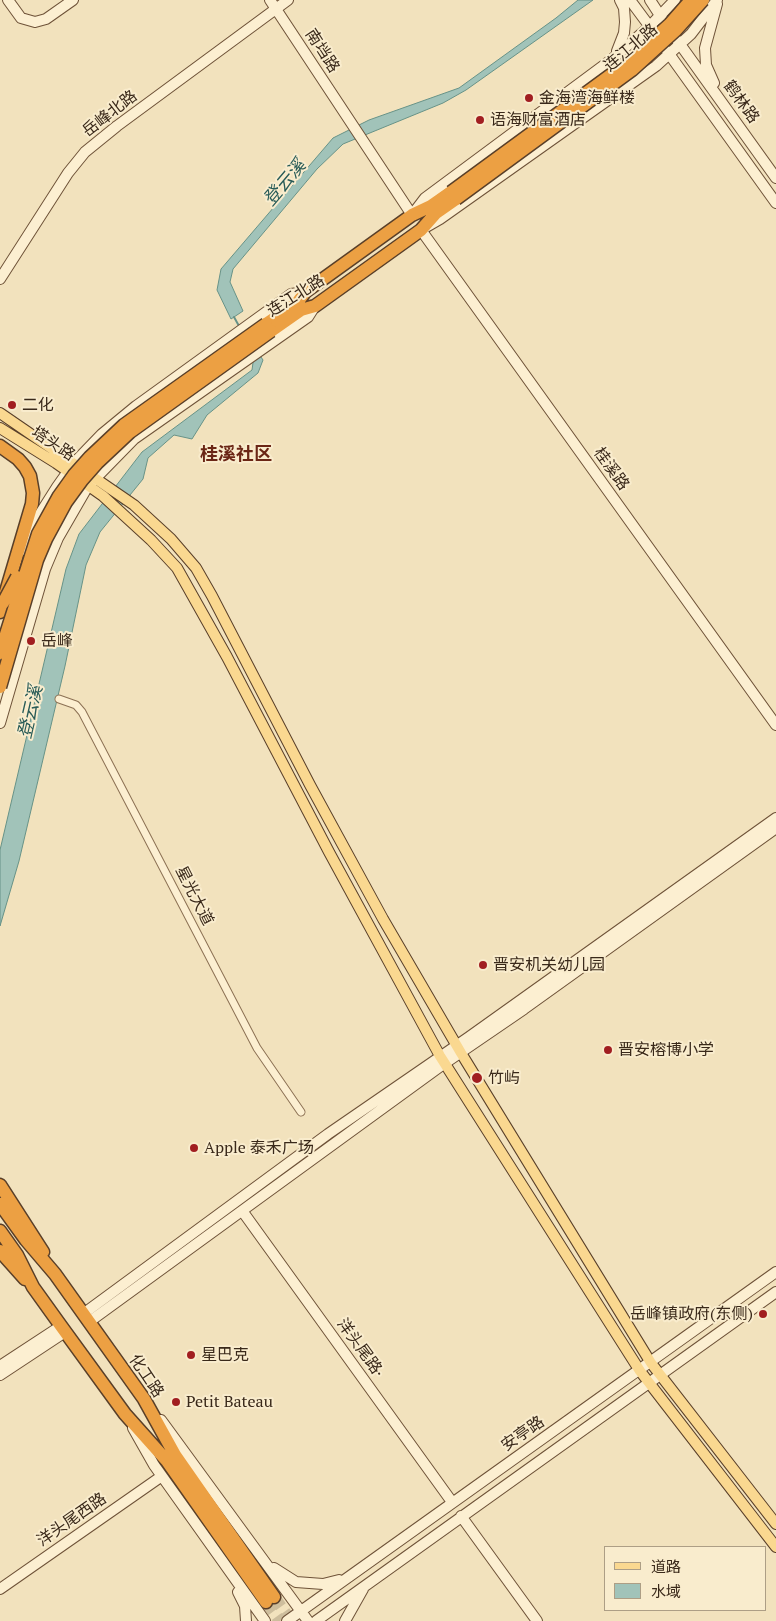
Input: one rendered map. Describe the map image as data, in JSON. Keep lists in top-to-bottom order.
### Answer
{
  "streets": {
    "highway": ["连江北路", "化工路"],
    "main road": [
      "南垱路",
      "鹤林路",
      "岳峰北路",
      "塔头路",
      "桂溪路",
      "洋头尾路·",
      "安亭路",
      "洋头尾西路"
    ],
    "street": ["星光大道"]
  },
  "crossings": [
    ["连江北路", "南垱路"],
    ["连江北路", "桂溪路"],
    ["南垱路", "岳峰北路"],
    ["塔头路", "安亭路"],
    ["洋头尾路·", "安亭路"]
  ],
  "districts": ["桂溪社区"],
  "water": ["登云溪"],
  "places": [
    "金海湾海鲜楼",
    "语海财富酒店",
    "二化",
    "岳峰",
    "晋安机关幼儿园",
    "晋安榕博小学",
    "竹屿",
    "Apple 泰禾广场",
    "岳峰镇政府(东侧)",
    "星巴克",
    "Petit Bateau"
  ],
  "legend": ["道路", "水域"]
}
